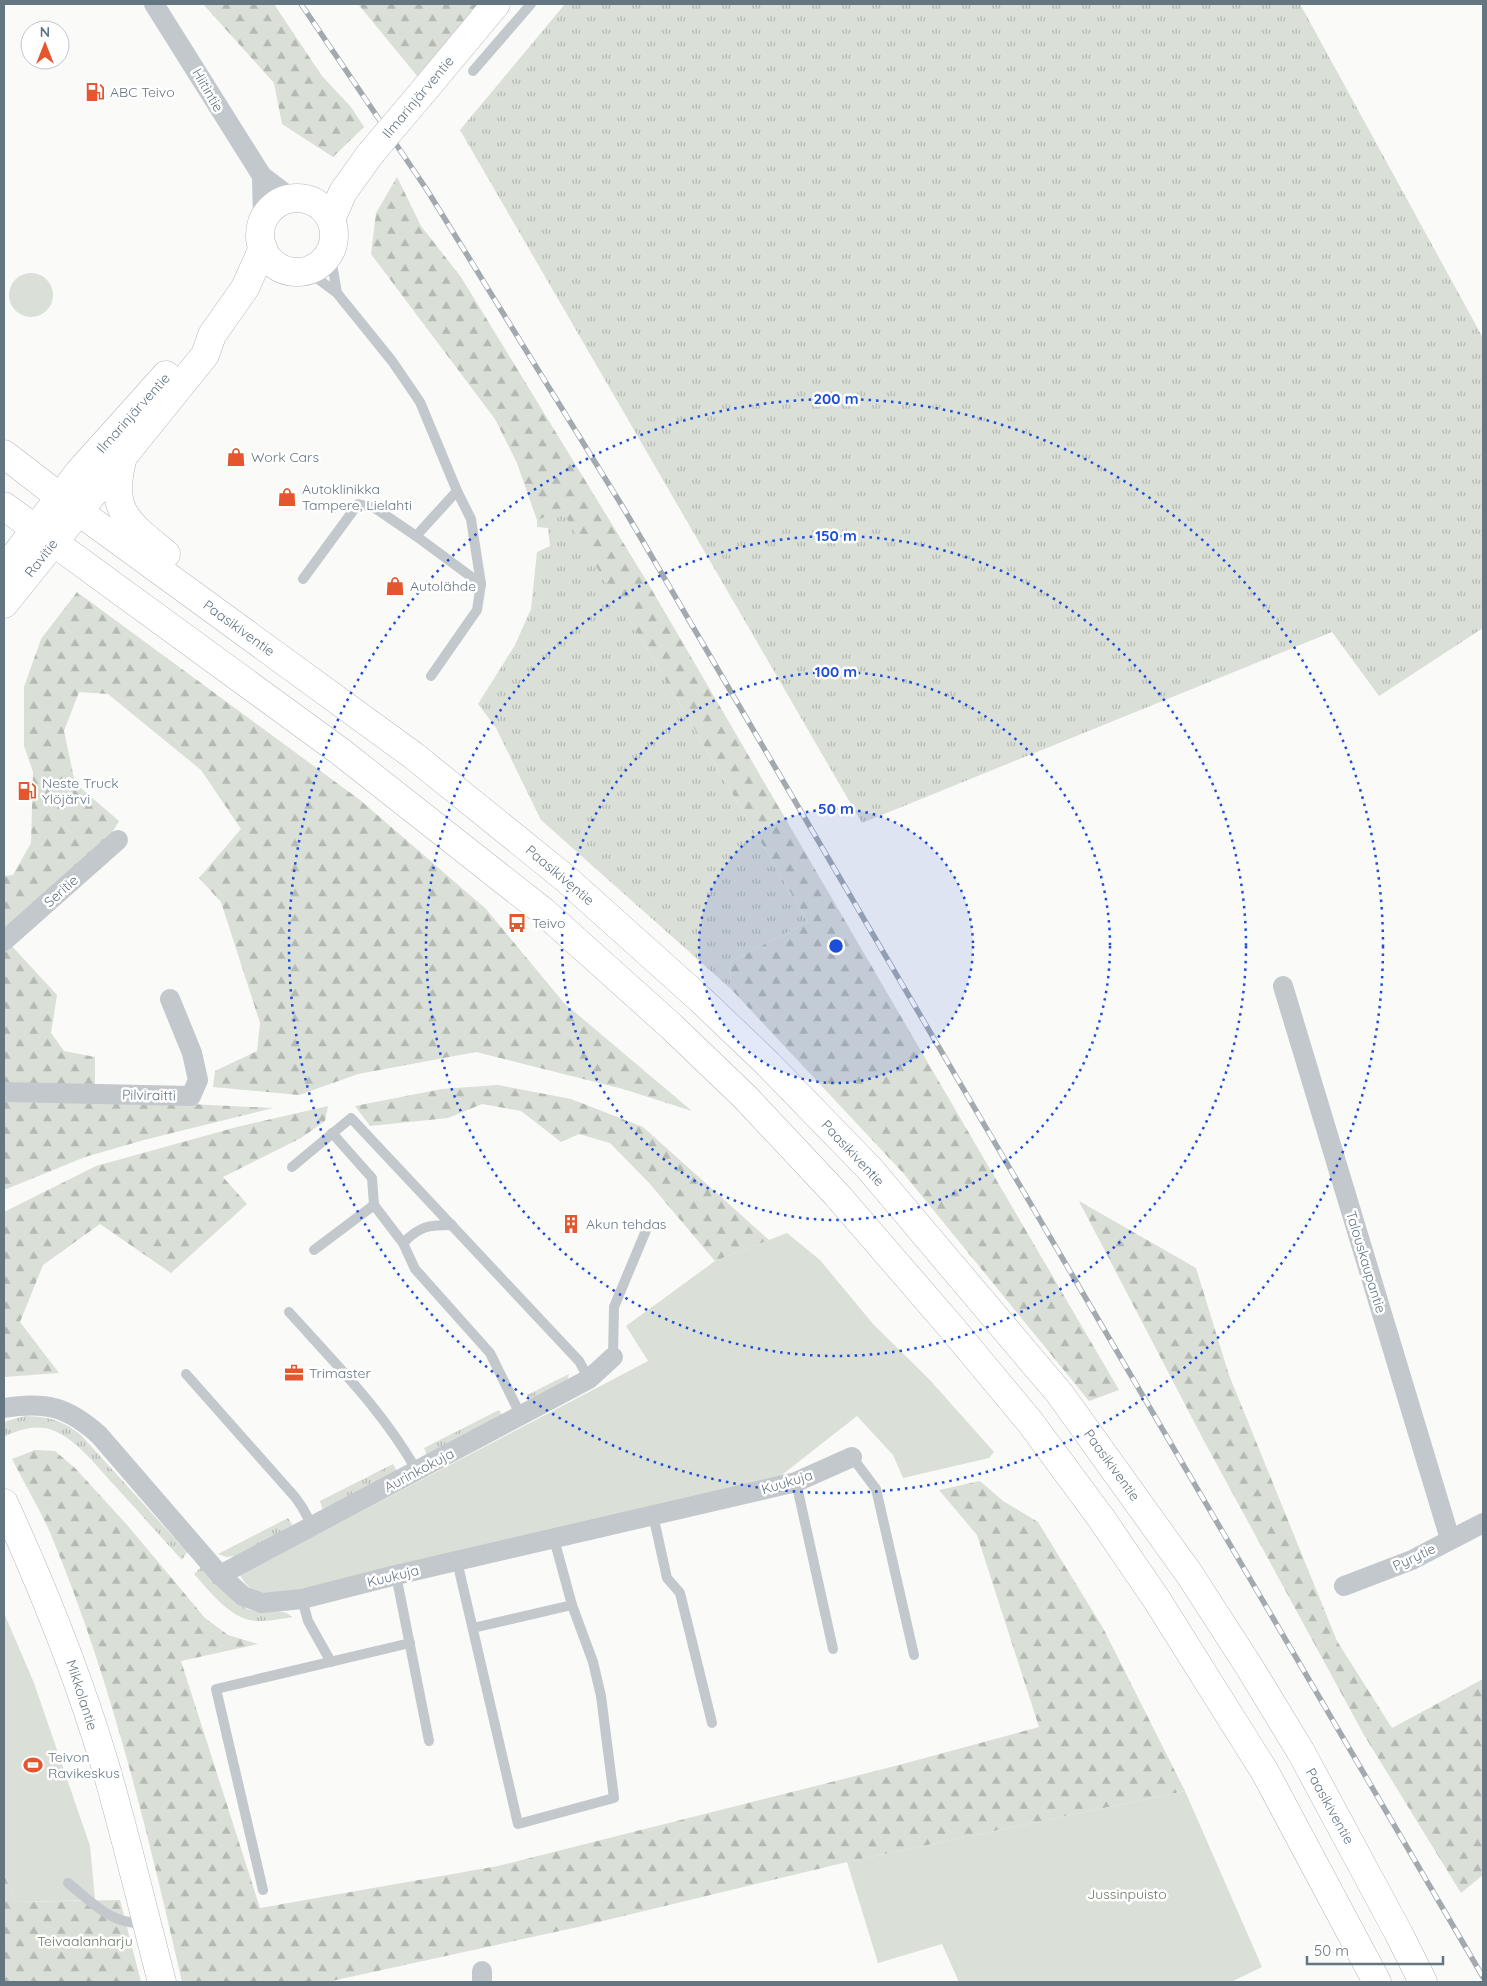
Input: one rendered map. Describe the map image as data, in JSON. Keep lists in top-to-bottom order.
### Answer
{
  "streets": {
    "main road": [
      "Ilmarinjärventie",
      "Ravitie",
      "Paasikiventie",
      "Mikkolantie"
    ],
    "street": [
      "Hiitintie",
      "Seritie",
      "Pilviraitti",
      "Talouskaupantie",
      "Aurinkokuja",
      "Kuukuja",
      "Pyrytie"
    ]
  },
  "crossings": [
    ["Hiitintie", "Ilmarinjärventie"],
    ["Ilmarinjärventie", "Ravitie"],
    ["Ilmarinjärventie", "Paasikiventie"],
    ["Ravitie", "Paasikiventie"],
    ["Talouskaupantie", "Pyrytie"],
    ["Aurinkokuja", "Kuukuja"]
  ],
  "parks": ["Jussinpuisto", "Teivaalanharju"],
  "places": {
    "fuel station": ["ABC Teivo", "Neste Truck Ylöjärvi"],
    "shop": ["Work Cars", "Autoklinikka Tampere, Lielahti", "Autolähde"],
    "bus stop": ["Teivo"],
    "building": ["Akun tehdas"],
    "office": ["Trimaster"],
    "sports": ["Teivon Ravikeskus"]
  },
  "scale_bar": "50 m",
  "north": "top",
  "rings": [
    "200 m",
    "150 m",
    "100 m",
    "50 m"
  ]
}
